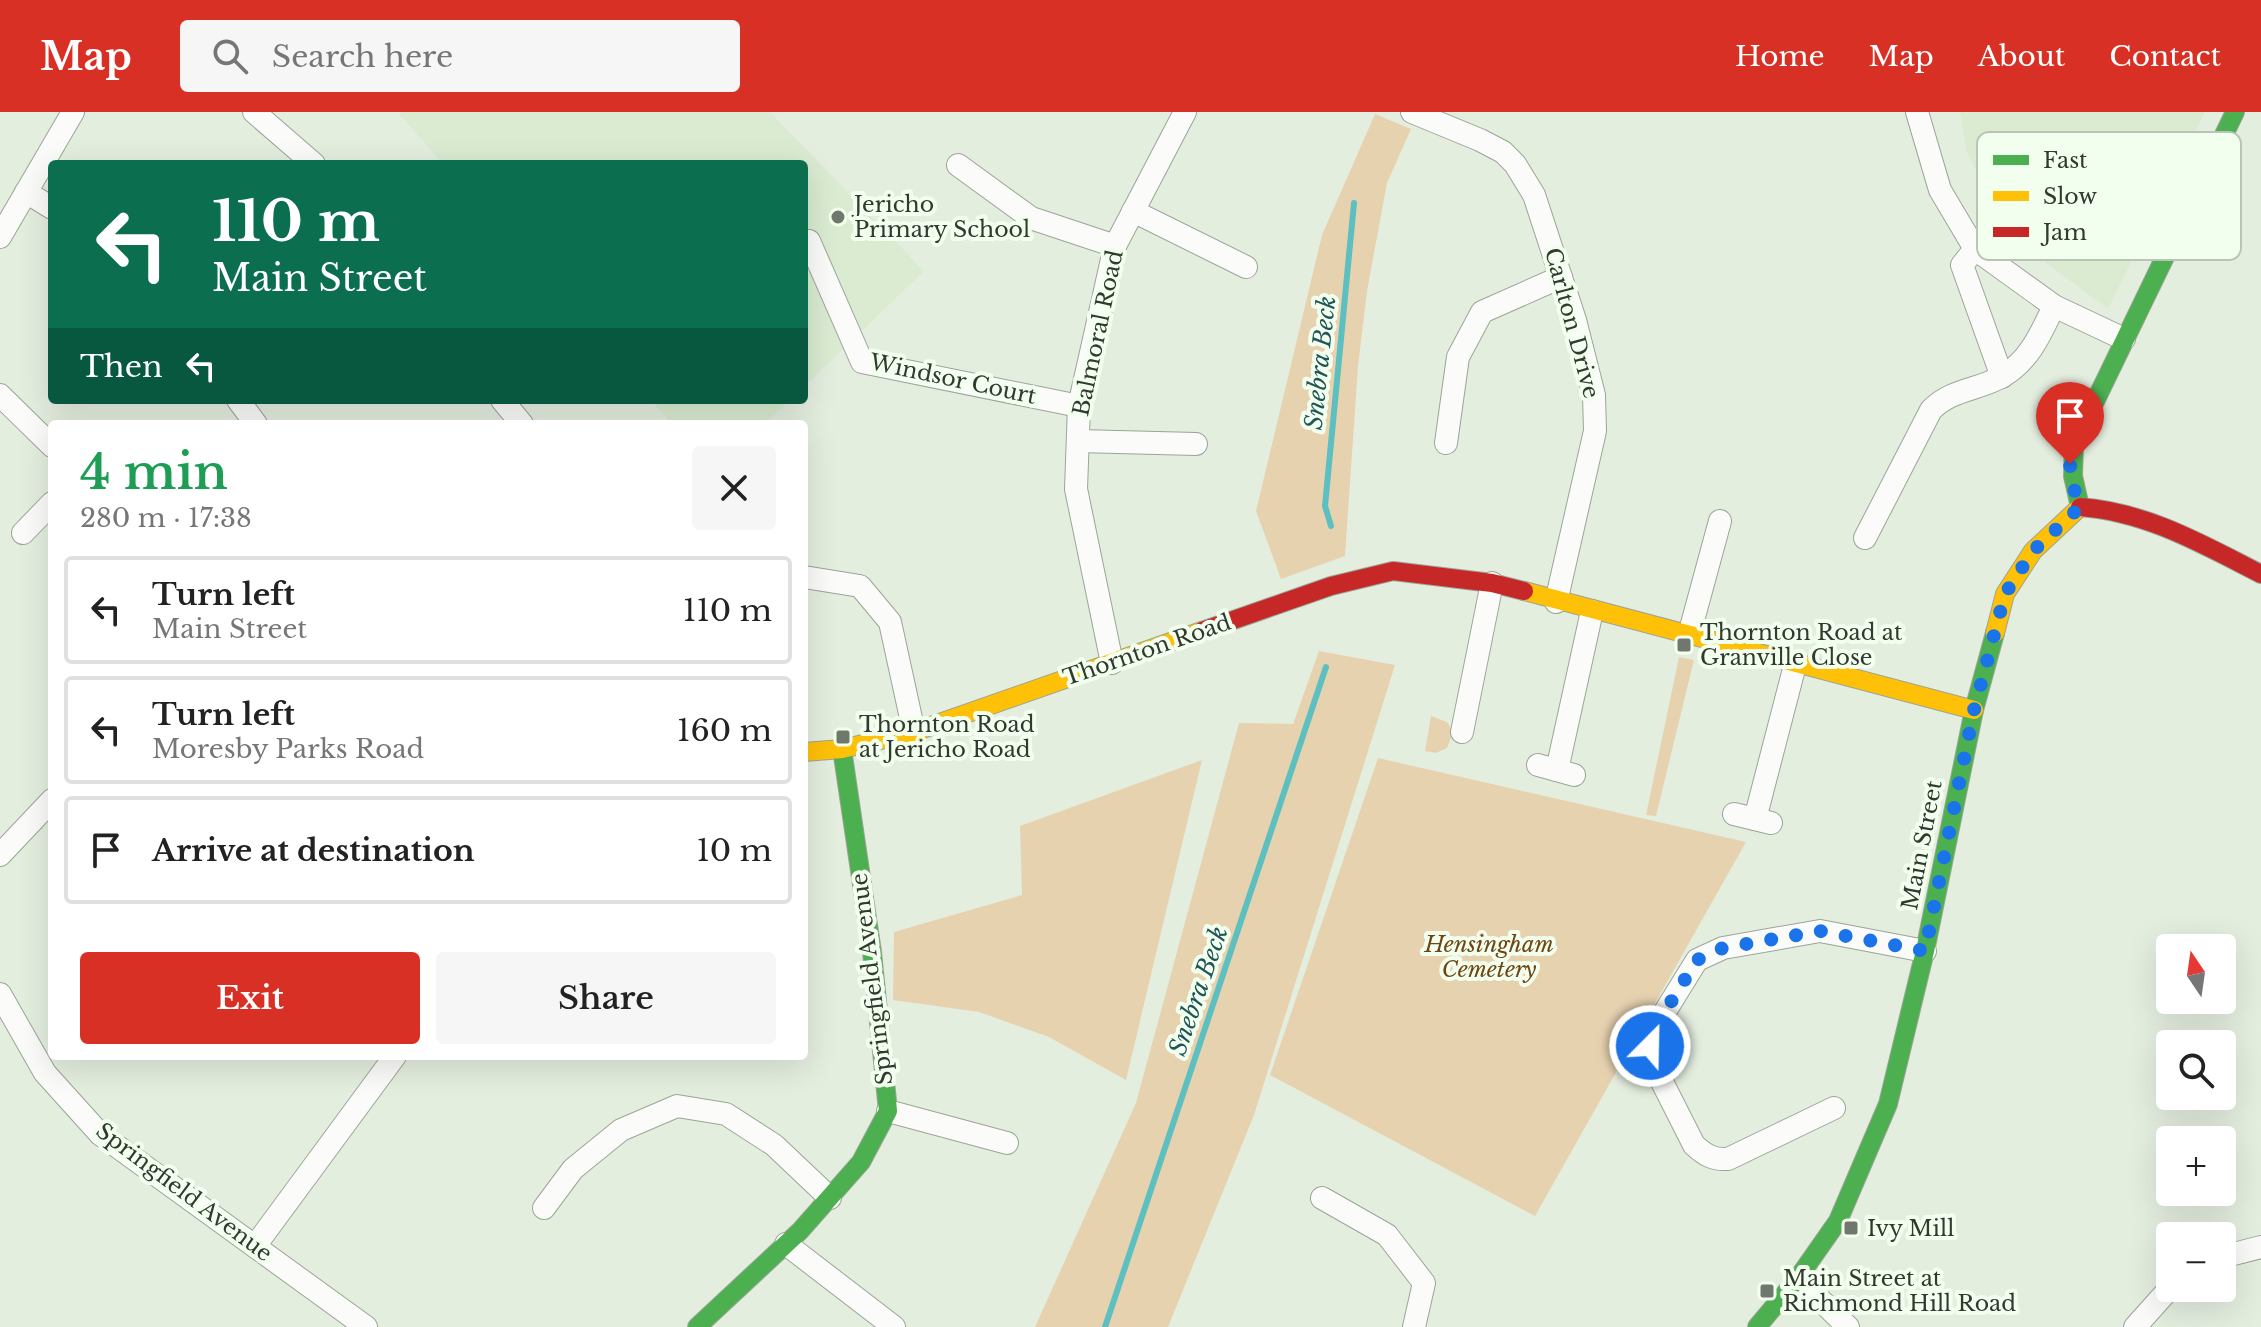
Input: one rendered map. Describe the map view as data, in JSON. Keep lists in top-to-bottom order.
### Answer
{
  "streets": {
    "street": [
      "Carlton Drive",
      "Balmoral Road",
      "Windsor Court",
      "Thornton Road",
      "Main Street",
      "Springfield Avenue"
    ]
  },
  "crossings": [
    ["Carlton Drive", "Thornton Road"],
    ["Balmoral Road", "Windsor Court"],
    ["Balmoral Road", "Thornton Road"],
    ["Thornton Road", "Main Street"],
    ["Thornton Road", "Springfield Avenue"]
  ],
  "water": ["Snebra Beck"],
  "parks": ["Hensingham Cemetery"],
  "places": {
    "other": ["Jericho Primary School"],
    "transit": [
      "Thornton Road at Granville Close",
      "Thornton Road at Jericho Road",
      "Ivy Mill",
      "Main Street at Richmond Hill Road"
    ]
  },
  "legend": ["Fast", "Slow", "Jam"],
  "north": "top",
  "page": {
    "header": "Map",
    "search": "Search here",
    "nav": [
      "Home",
      "Map",
      "About",
      "Contact"
    ],
    "turn": ["110 m", "Main Street"],
    "then": "Then",
    "heading": ["4 min", "280 m · 17:38"],
    "list": [
      {
        "name": "Turn left",
        "note": "Main Street",
        "value": "110 m"
      },
      {
        "name": "Turn left",
        "note": "Moresby Parks Road",
        "value": "160 m"
      },
      {
        "name": "Arrive at destination",
        "value": "10 m"
      }
    ],
    "map_buttons": ["+", "−"],
    "buttons": ["Exit", "Share"]
  }
}
